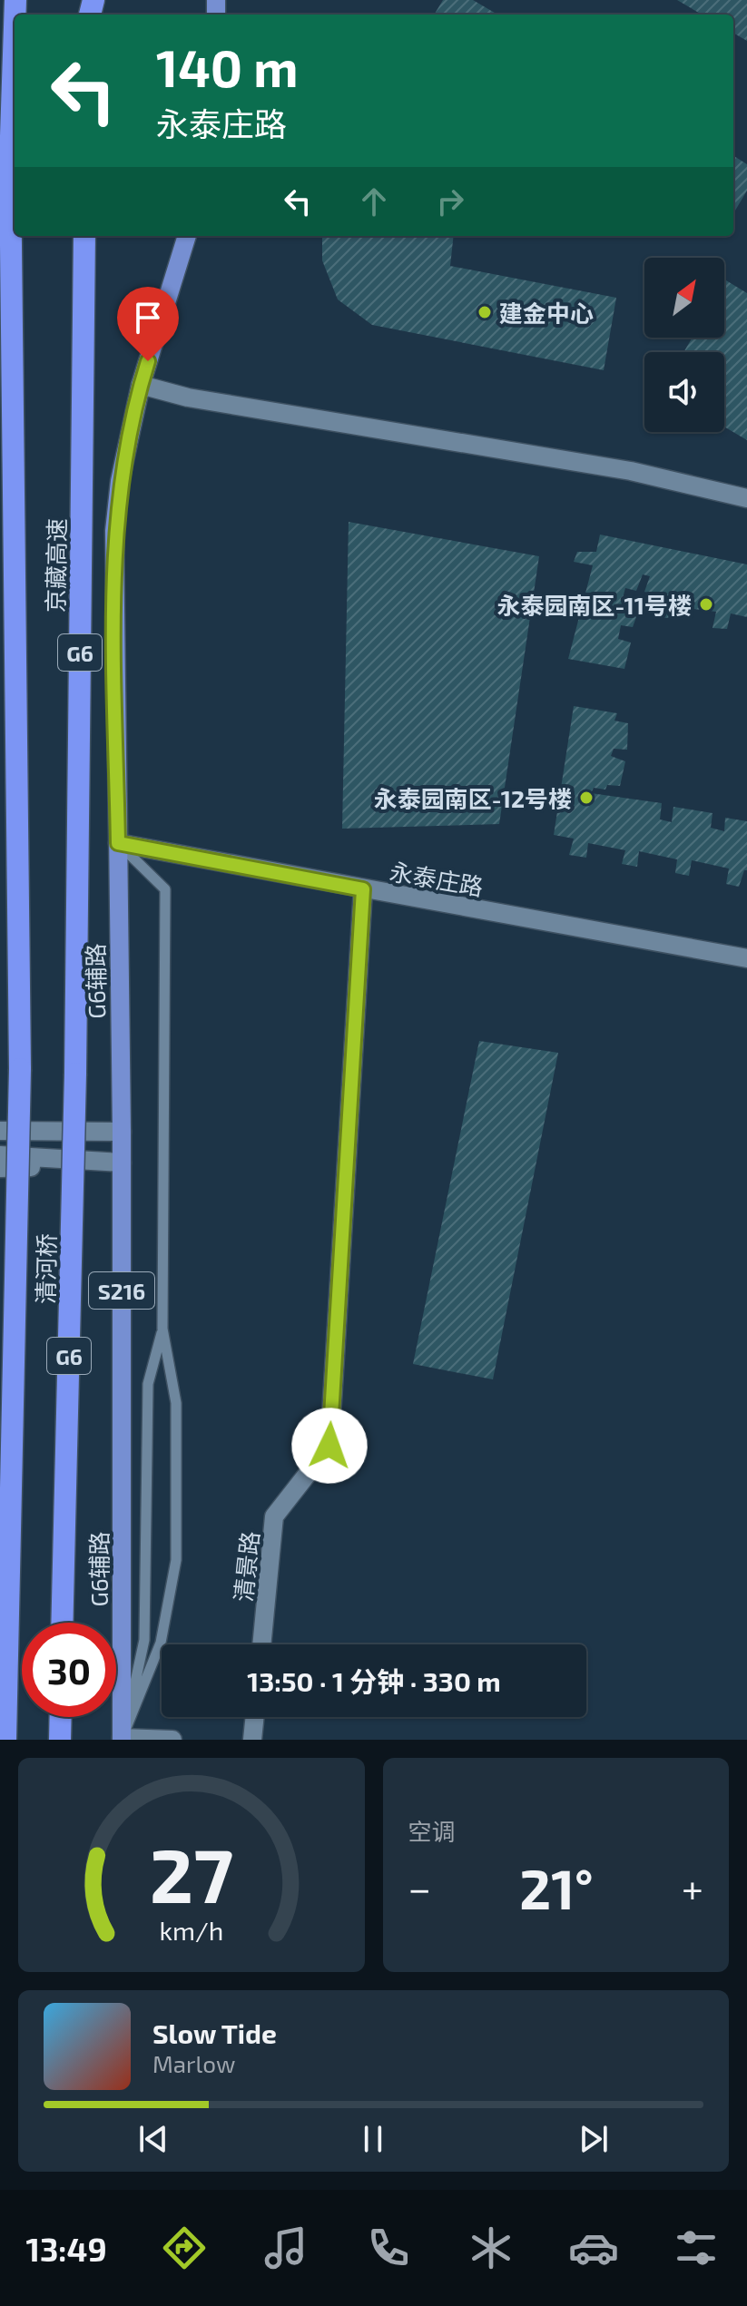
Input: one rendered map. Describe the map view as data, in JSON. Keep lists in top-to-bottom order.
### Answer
{
  "streets": {
    "highway": ["京藏高速", "G6", "清河桥"],
    "main road": ["G6辅路", "S216"],
    "street": ["永泰庄路", "清景路"]
  },
  "crossings": [
    ["京藏高速", "清河桥"],
    ["永泰庄路", "G6辅路"],
    ["永泰庄路", "清景路"]
  ],
  "places": ["建金中心", "永泰园南区-11号楼", "永泰园南区-12号楼"],
  "north": "top right",
  "page": {
    "turn": ["140 m", "永泰庄路"],
    "limit": "30",
    "trip": "13:50 · 1 分钟 · 330 m",
    "tile": "空调",
    "heat": ["−", "21°", "+"],
    "song": ["Slow Tide", "Marlow"],
    "tabs": "13:49",
    "gauge": ["27", "km/h"]
  }
}
